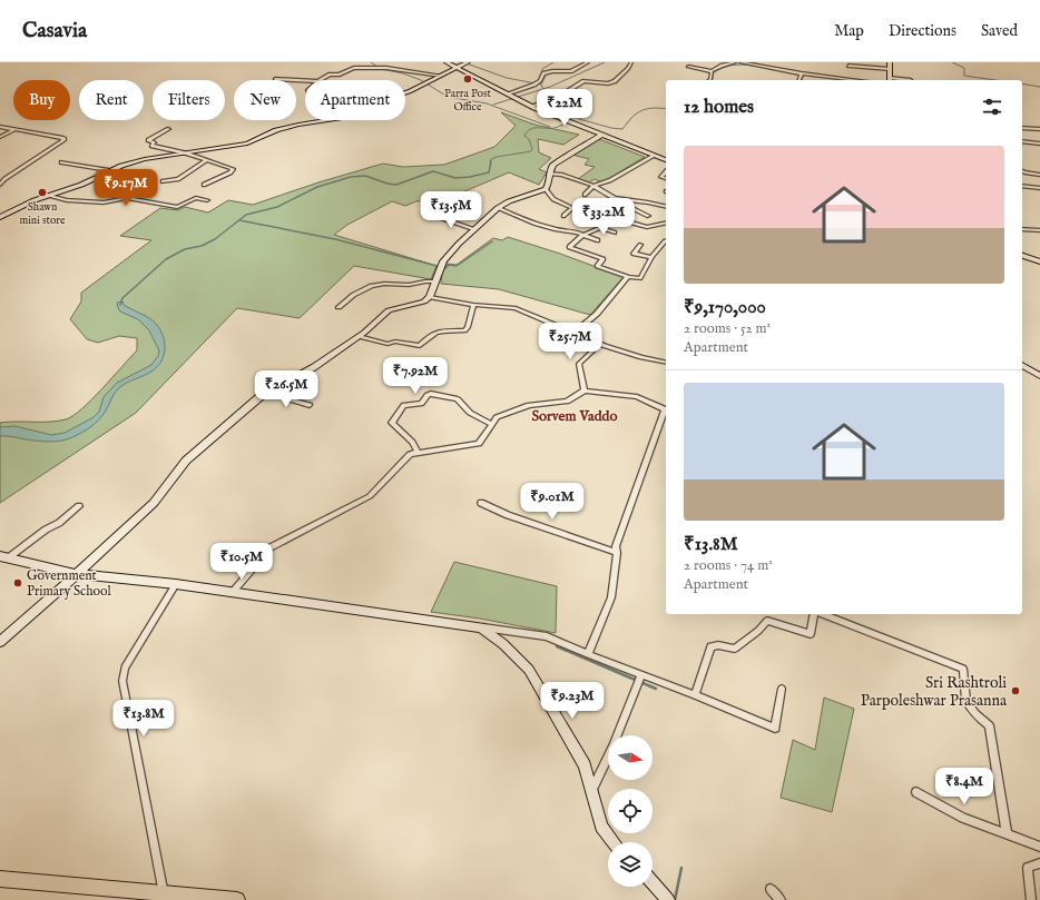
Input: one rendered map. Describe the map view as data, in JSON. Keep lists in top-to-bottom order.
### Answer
{
  "districts": ["Sorvem Vaddo"],
  "places": [
    "Parra Post Office",
    "Shawn mini store",
    "Government Primary School",
    "Sri Rashtroli Parpoleshwar Prasanna"
  ],
  "north": "right",
  "page": {
    "header": "Casavia",
    "nav": ["Map", "Directions", "Saved"],
    "chip": [
      "Buy",
      "Rent",
      "Filters",
      "New",
      "Apartment"
    ],
    "heading": "12 homes",
    "price": [
      "₹22M",
      "₹9.17M",
      "₹13.5M",
      "₹33.2M",
      "₹25.7M",
      "₹7.92M",
      "₹26.5M",
      "₹9.01M",
      "₹10.5M",
      "₹9.23M",
      "₹13.8M",
      "₹8.4M"
    ],
    "list": [
      {
        "name": "₹9,170,000",
        "note": "2 rooms · 52 m² · Apartment"
      },
      {
        "name": "₹13.8M",
        "note": "2 rooms · 74 m² · Apartment"
      }
    ]
  }
}
